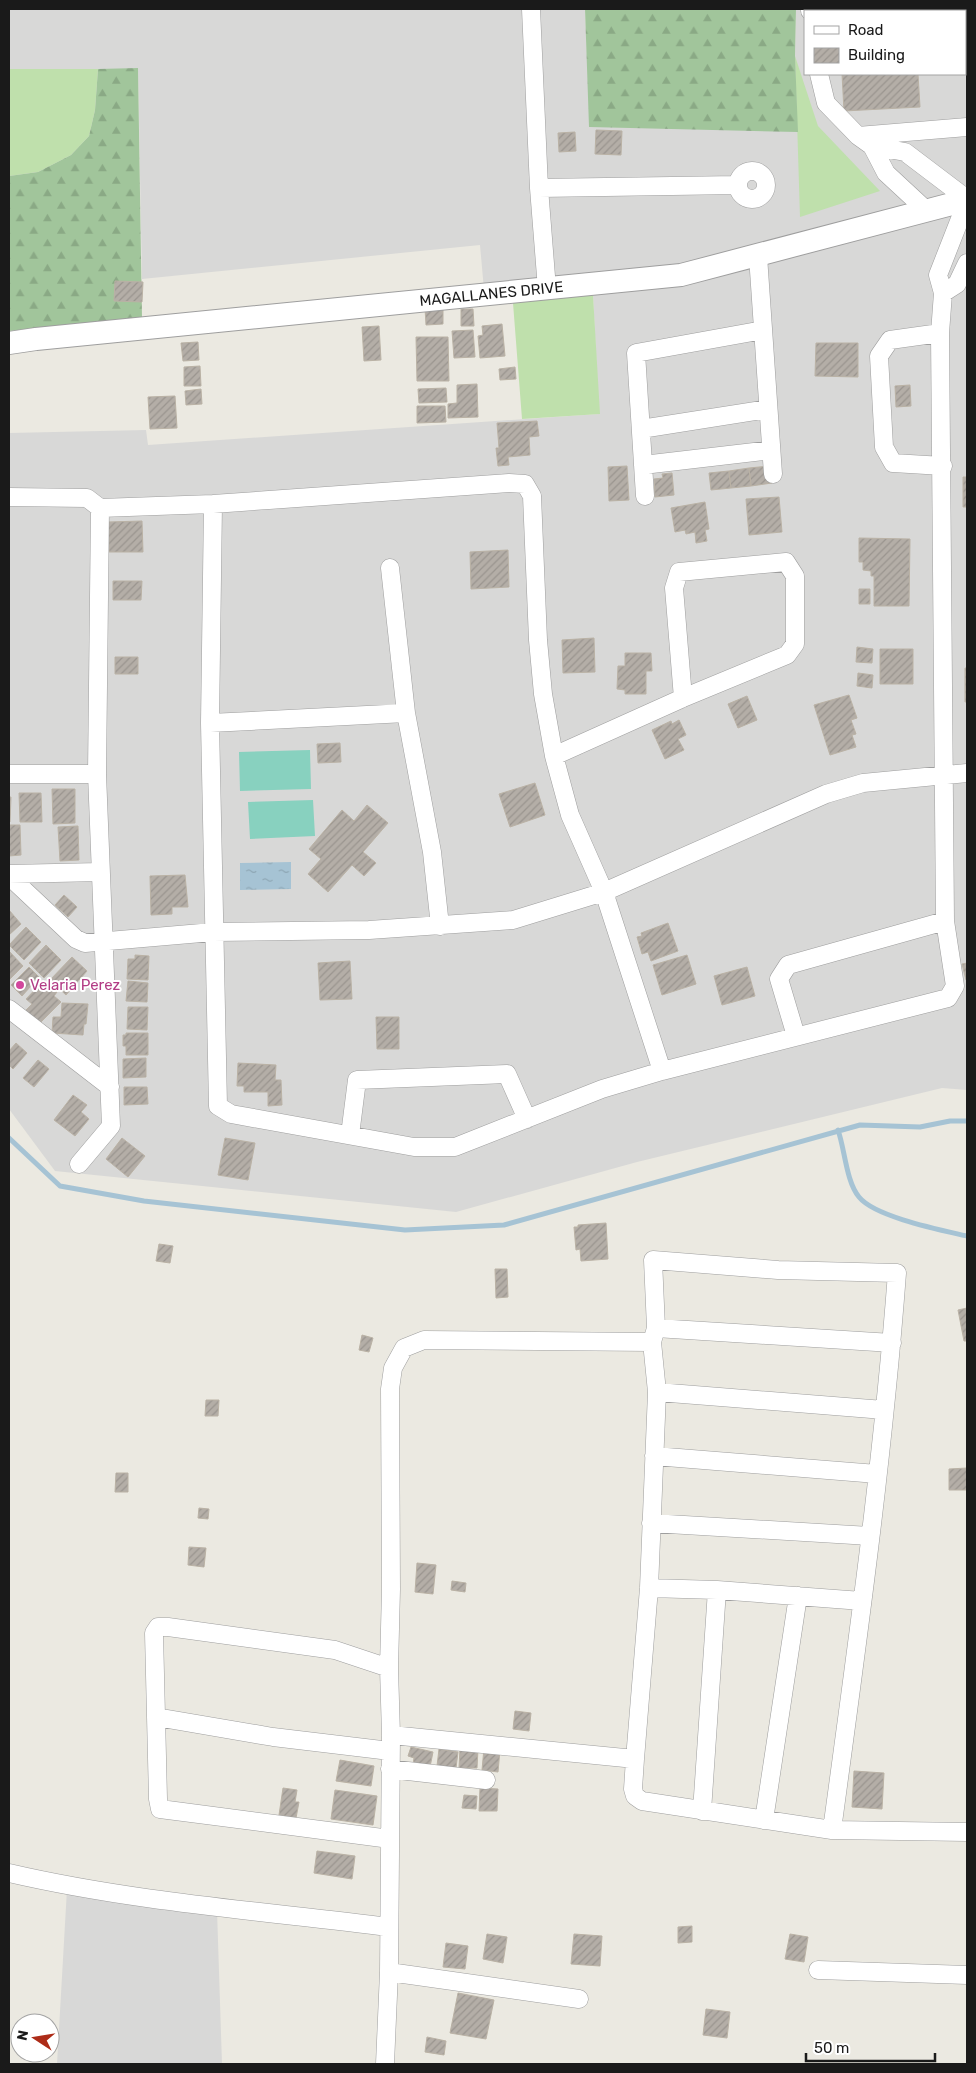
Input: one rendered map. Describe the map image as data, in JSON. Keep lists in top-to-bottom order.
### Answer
{
  "streets": {
    "street": ["MAGALLANES DRIVE"]
  },
  "places": ["Velaria Perez"],
  "legend": ["Road", "Building"],
  "scale_bar": "50 m",
  "north": "left"
}
